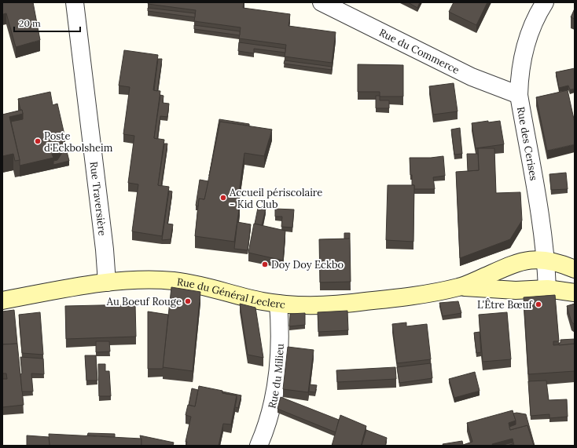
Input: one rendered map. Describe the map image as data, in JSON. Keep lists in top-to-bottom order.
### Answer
{
  "streets": {
    "main road": ["Rue du Général Leclerc"],
    "street": [
      "Rue du Commerce",
      "Rue des Cerises",
      "Rue Traversière",
      "Rue du Milieu"
    ]
  },
  "crossings": [
    ["Rue du Commerce", "Rue des Cerises"],
    ["Rue des Cerises", "Rue du Général Leclerc"],
    ["Rue Traversière", "Rue du Général Leclerc"],
    ["Rue du Général Leclerc", "Rue du Milieu"]
  ],
  "places": [
    "Poste d'Eckbolsheim",
    "Accueil périscolaire - Kid Club",
    "Doy Doy Eckbo",
    "Au Boeuf Rouge",
    "L'Être Bœuf"
  ],
  "scale_bar": "20 m"
}
